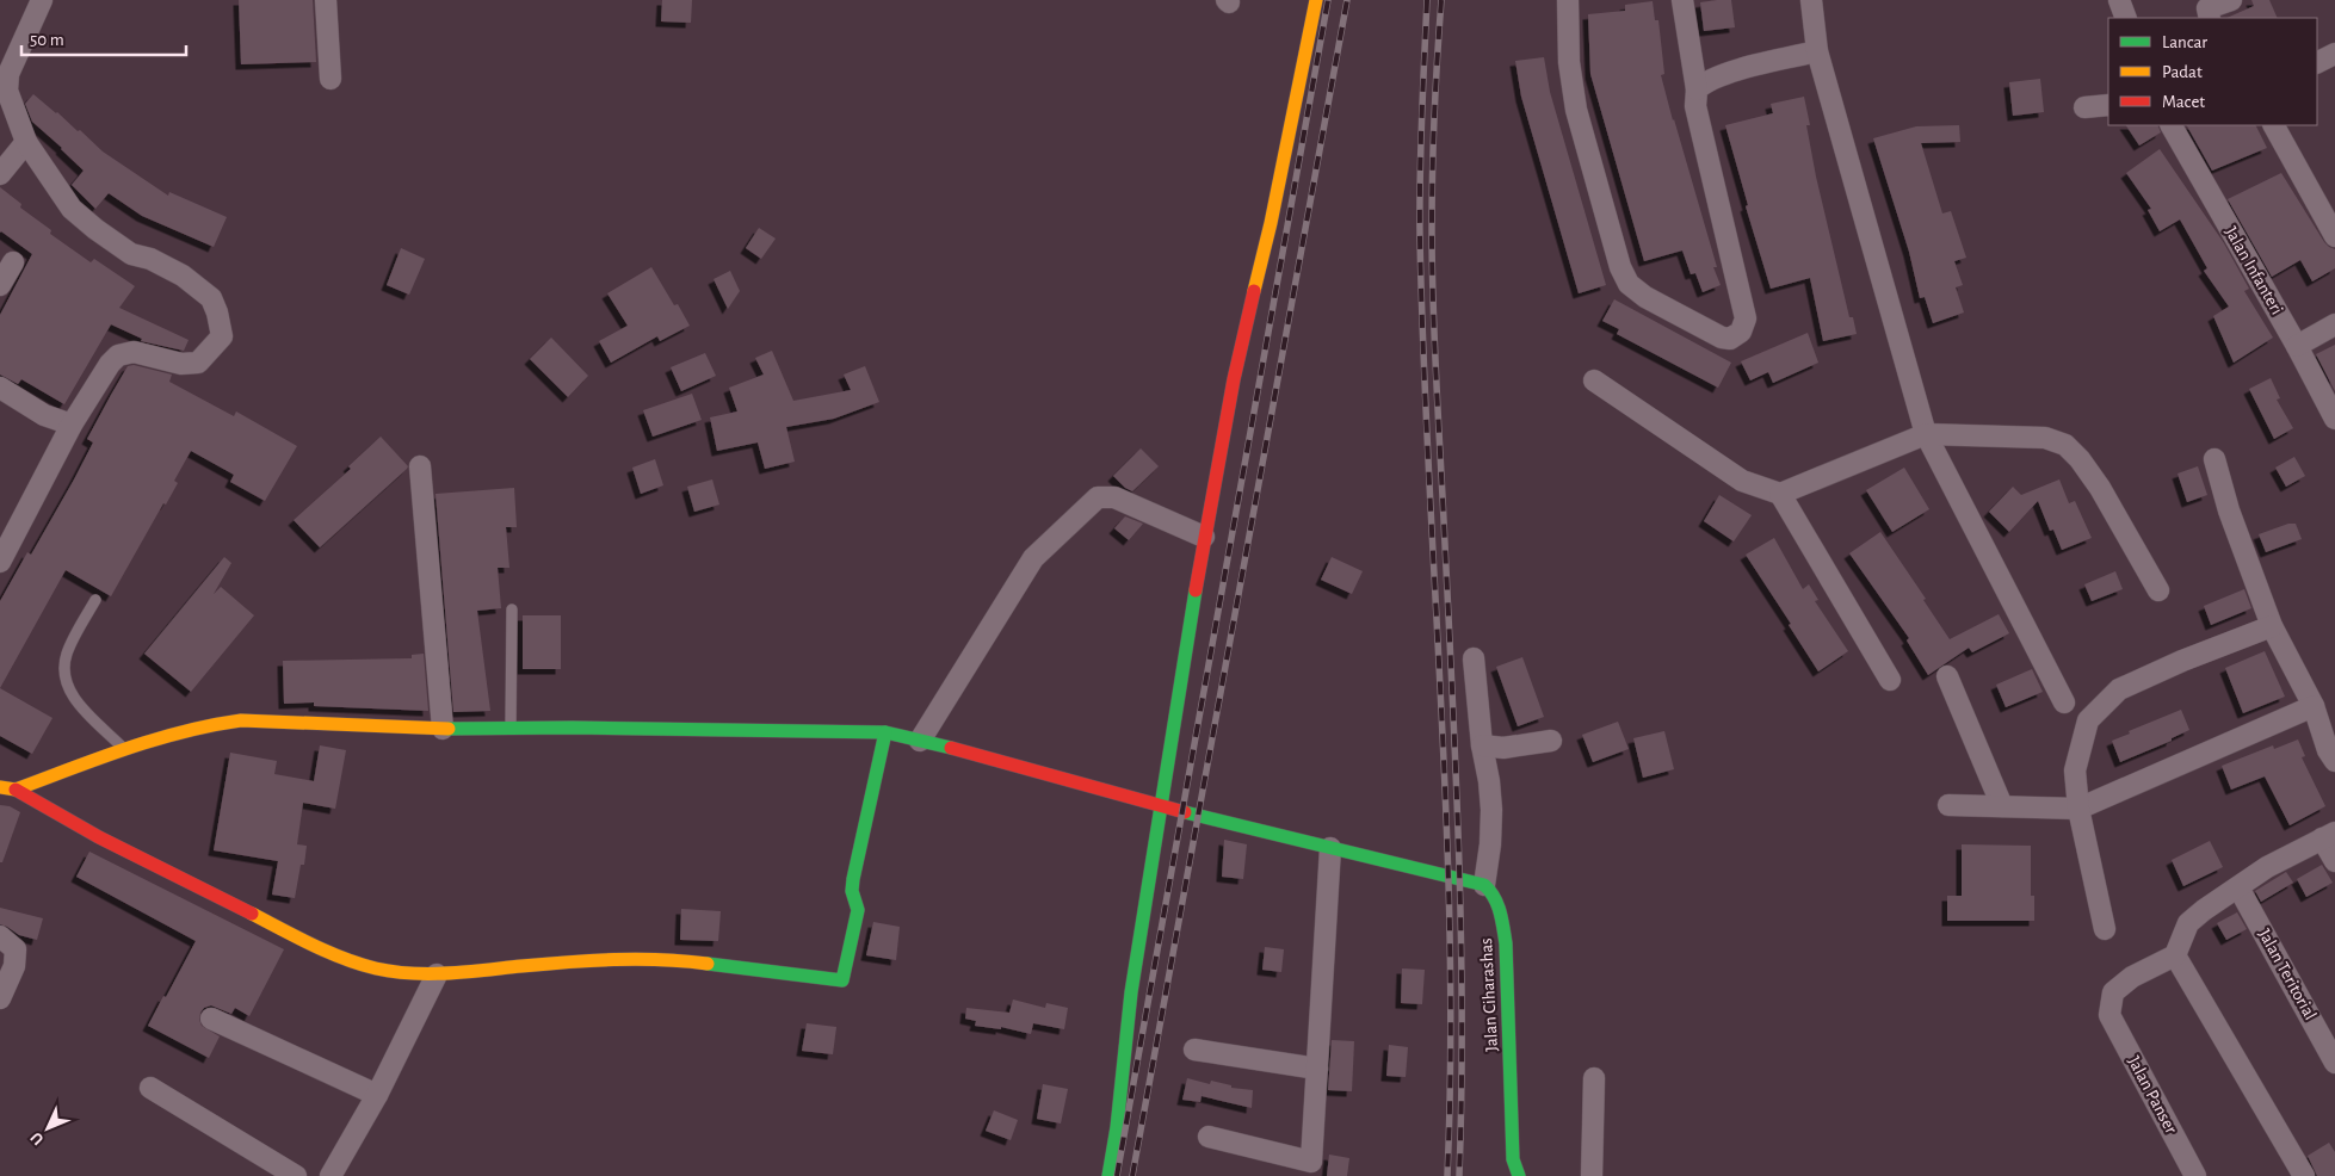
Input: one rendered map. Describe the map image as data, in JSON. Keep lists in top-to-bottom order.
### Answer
{
  "streets": {
    "street": [
      "Jalan Infanteri",
      "Jalan Teritorial",
      "Jalan Ciharashas",
      "Jalan Panser"
    ]
  },
  "legend": ["Lancar", "Padat", "Macet"],
  "scale_bar": "50 m",
  "north": "bottom left"
}
